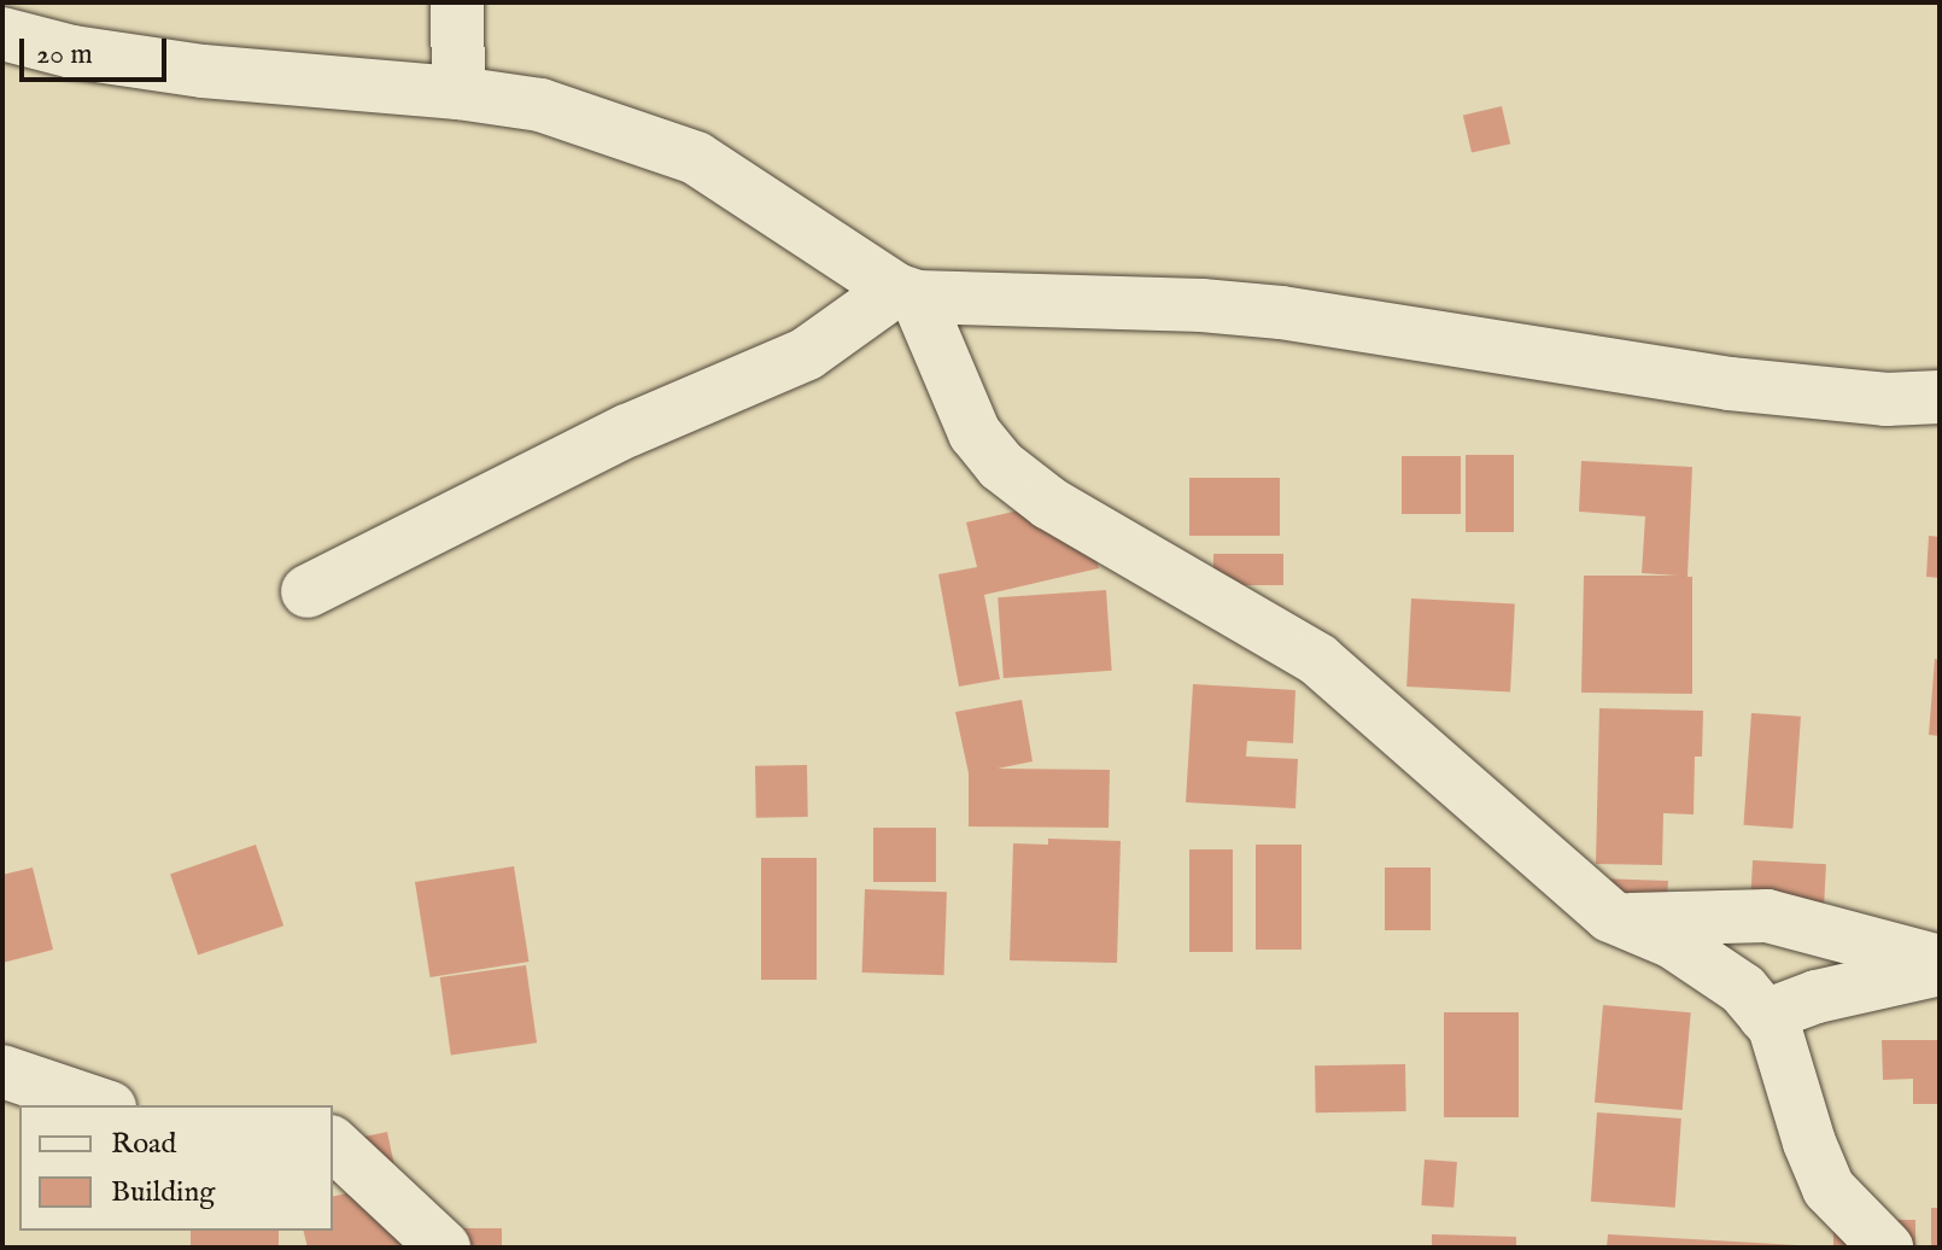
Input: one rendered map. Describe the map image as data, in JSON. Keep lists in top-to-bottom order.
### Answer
{
  "legend": ["Road", "Building"],
  "scale_bar": "20 m"
}
